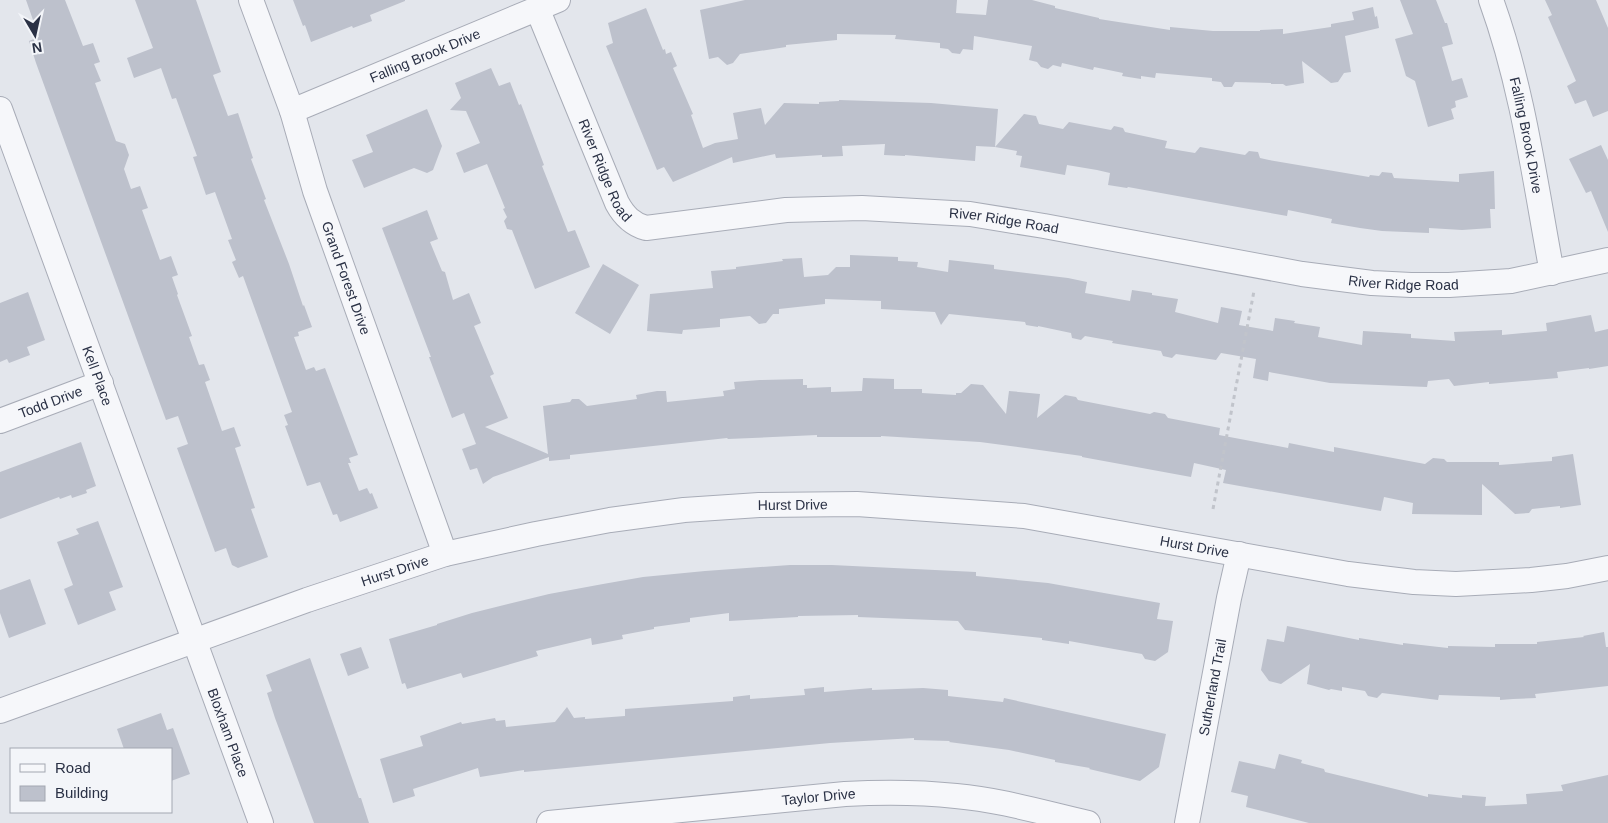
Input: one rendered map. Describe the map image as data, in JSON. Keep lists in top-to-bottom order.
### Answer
{
  "streets": {
    "street": [
      "Falling Brook Drive",
      "River Ridge Road",
      "Grand Forest Drive",
      "Kell Place",
      "Todd Drive",
      "Hurst Drive",
      "Sutherland Trail",
      "Bloxham Place",
      "Taylor Drive"
    ]
  },
  "crossings": [
    ["Falling Brook Drive", "River Ridge Road"],
    ["Falling Brook Drive", "Grand Forest Drive"],
    ["Grand Forest Drive", "Hurst Drive"],
    ["Kell Place", "Todd Drive"],
    ["Kell Place", "Hurst Drive"],
    ["Kell Place", "Bloxham Place"],
    ["Hurst Drive", "Sutherland Trail"],
    ["Hurst Drive", "Bloxham Place"]
  ],
  "legend": ["Road", "Building"],
  "north": "bottom"
}
